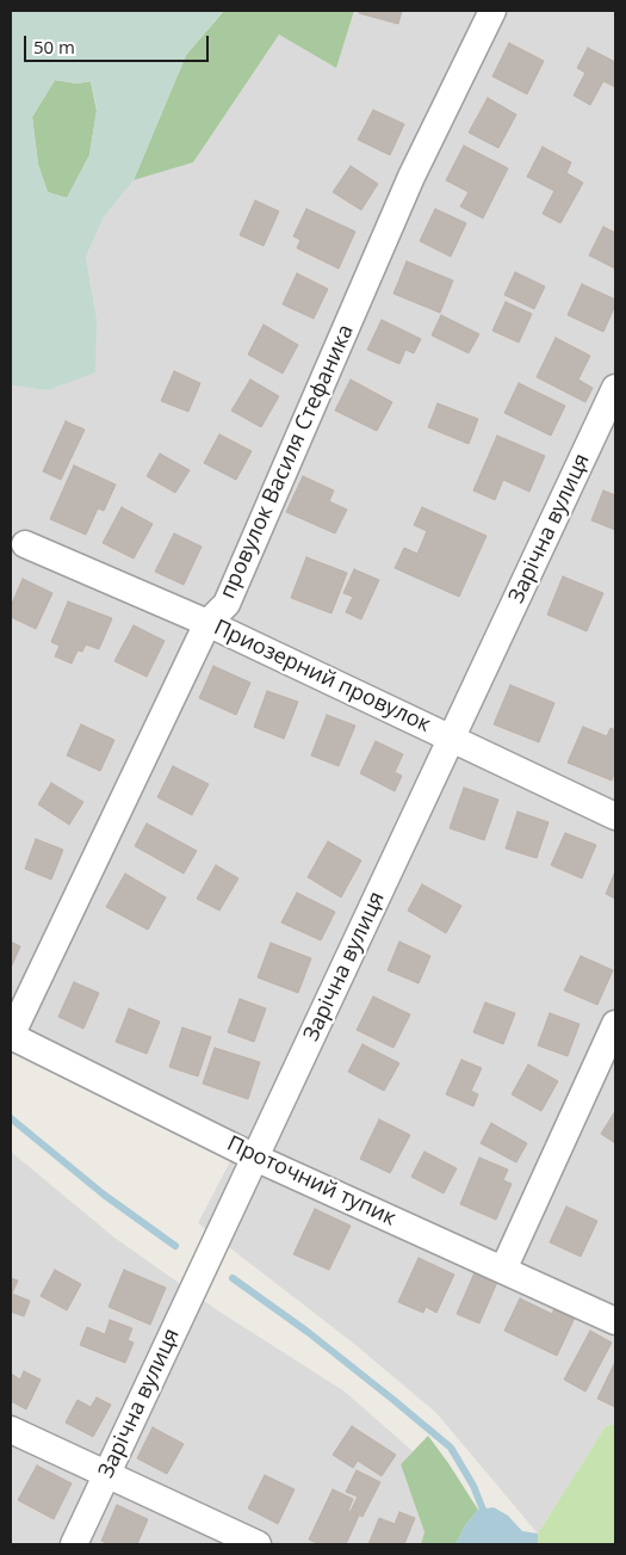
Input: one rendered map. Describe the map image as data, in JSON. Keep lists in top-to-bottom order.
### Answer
{
  "streets": {
    "street": [
      "провулок Василя Стефаника",
      "Зарічна вулиця",
      "Приозерний провулок",
      "Проточний тупик"
    ]
  },
  "crossings": [
    ["провулок Василя Стефаника", "Приозерний провулок"],
    ["провулок Василя Стефаника", "Проточний тупик"],
    ["Зарічна вулиця", "Приозерний провулок"],
    ["Зарічна вулиця", "Проточний тупик"]
  ],
  "scale_bar": "50 m"
}
